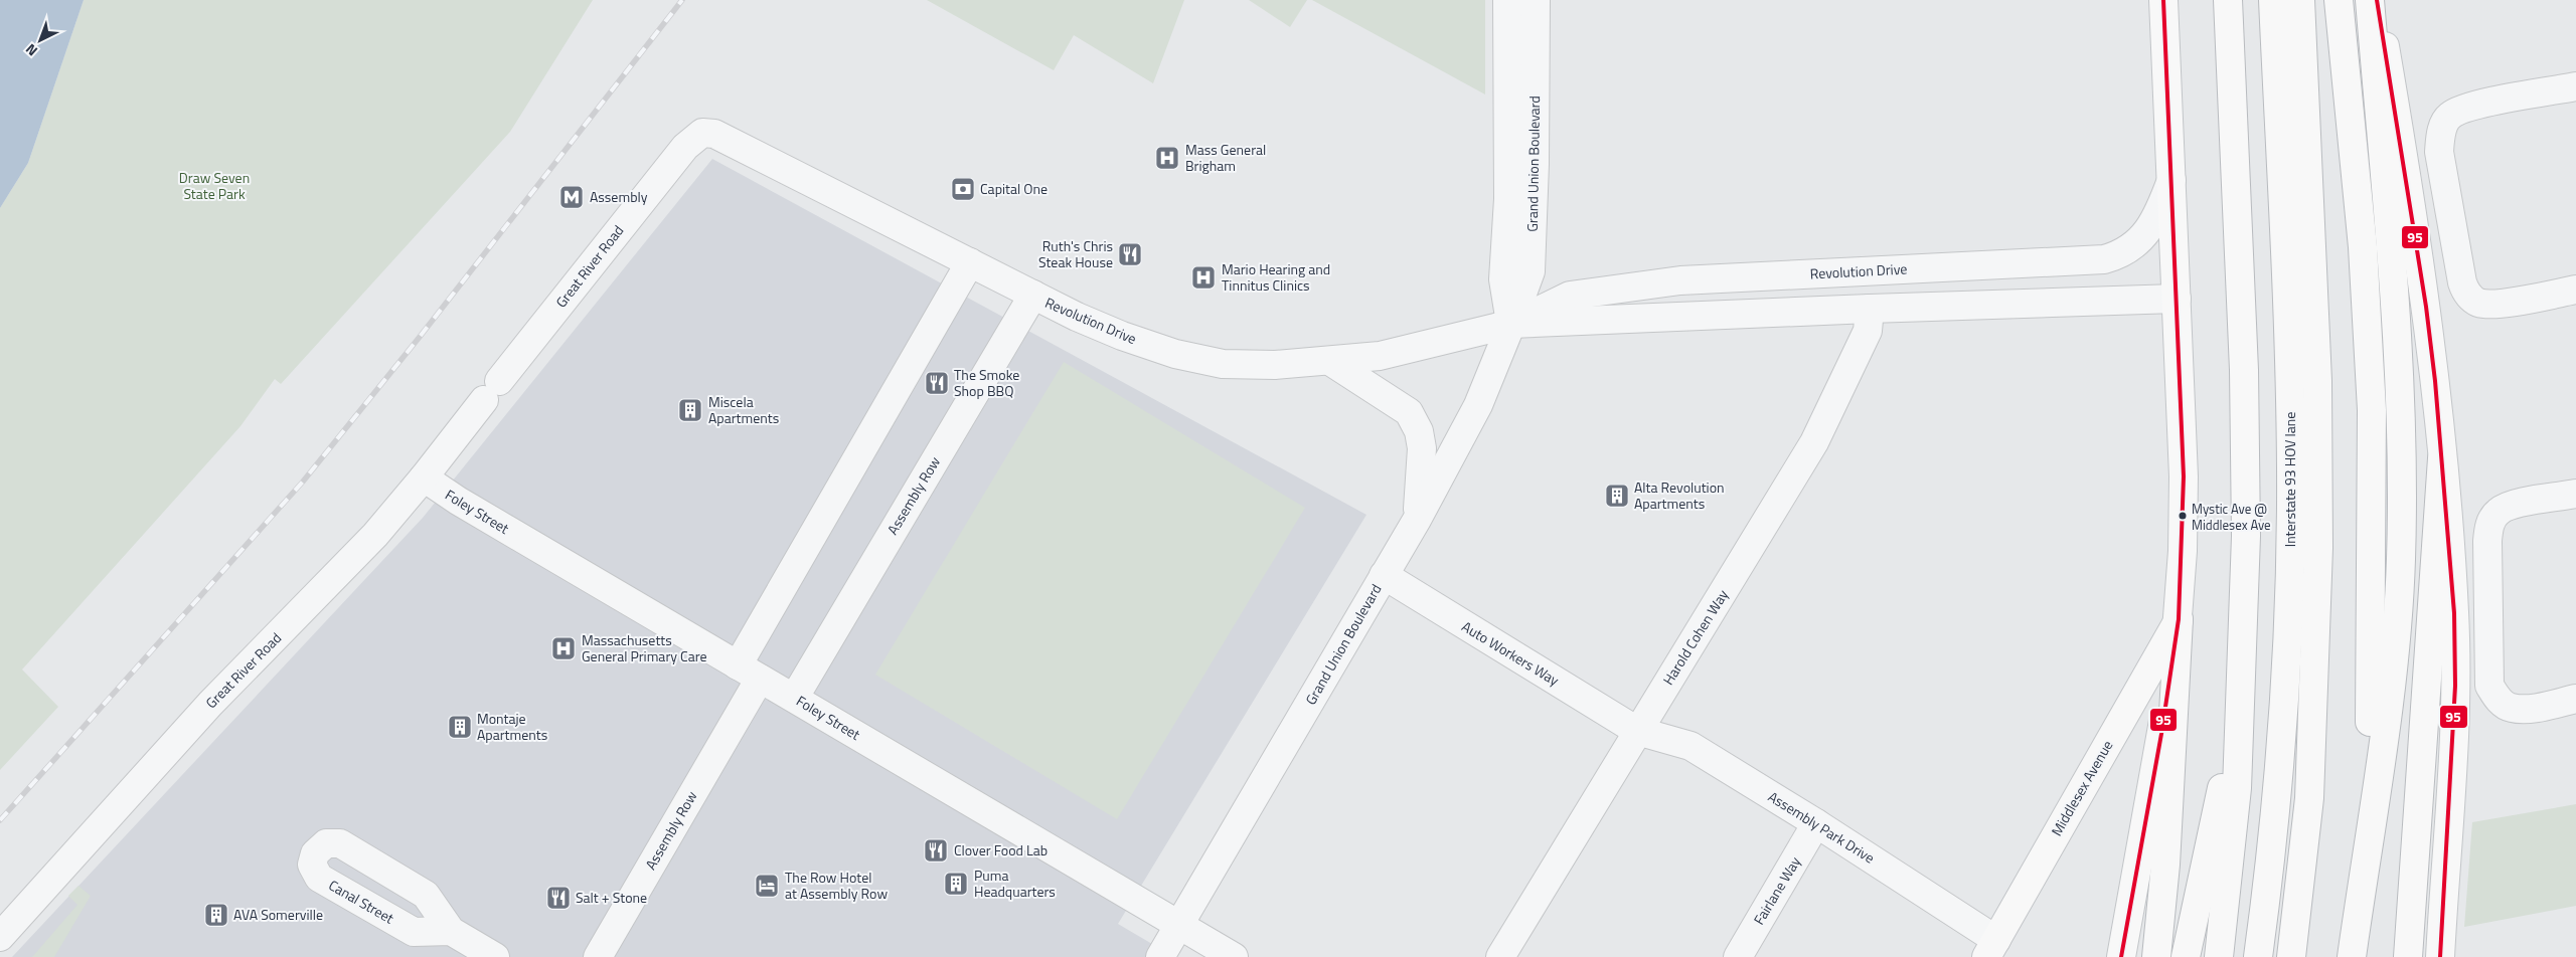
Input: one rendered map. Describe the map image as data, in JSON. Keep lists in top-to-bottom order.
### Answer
{
  "streets": {
    "main road": ["Interstate 93 HOV lane", "Middlesex Avenue"],
    "street": [
      "Grand Union Boulevard",
      "Great River Road",
      "Revolution Drive",
      "Assembly Row",
      "Foley Street",
      "Harold Cohen Way",
      "Auto Workers Way",
      "Assembly Park Drive",
      "Fairlane Way"
    ]
  },
  "crossings": [
    ["Grand Union Boulevard", "Revolution Drive"],
    ["Grand Union Boulevard", "Foley Street"],
    ["Grand Union Boulevard", "Auto Workers Way"],
    ["Great River Road", "Revolution Drive"],
    ["Great River Road", "Foley Street"],
    ["Revolution Drive", "Assembly Row"],
    ["Revolution Drive", "Harold Cohen Way"],
    ["Assembly Row", "Foley Street"],
    ["Harold Cohen Way", "Auto Workers Way"],
    ["Harold Cohen Way", "Assembly Park Drive"],
    ["Auto Workers Way", "Assembly Park Drive"],
    ["Middlesex Avenue", "Assembly Park Drive"],
    ["Assembly Park Drive", "Fairlane Way"]
  ],
  "parks": ["Draw Seven State Park"],
  "places": {
    "hospital": ["Mass General Brigham", "Mario Hearing and Tinnitus Clinics", "Massachusetts General Primary Care"],
    "bank": ["Capital One"],
    "metro station": ["Assembly"],
    "restaurant": [
      "Ruth's Chris Steak House",
      "The Smoke Shop BBQ",
      "Clover Food Lab",
      "Salt + Stone"
    ],
    "building": [
      "Miscela Apartments",
      "Alta Revolution Apartments",
      "Montaje Apartments",
      "Puma Headquarters",
      "AVA Somerville"
    ],
    "other": ["Mystic Ave @ Middlesex Ave"],
    "hotel": ["The Row Hotel at Assembly Row"]
  },
  "lines": ["transit line 95"],
  "north": "bottom left"
}
